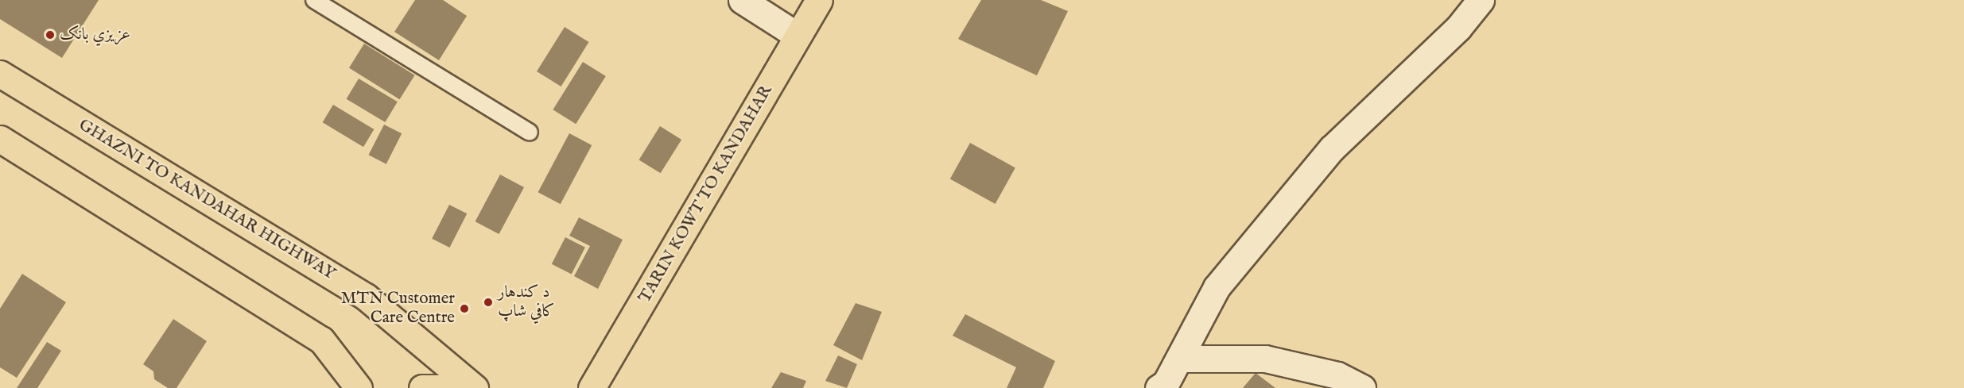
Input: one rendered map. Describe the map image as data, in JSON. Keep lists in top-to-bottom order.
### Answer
{
  "streets": {
    "main road": ["TARIN KOWT TO KANDAHAR", "GHAZNI TO KANDAHAR HIGHWAY"]
  },
  "places": ["عزیزي بانک", "د کندهار کافي شاپ", "MTN Customer Care Centre"]
}
